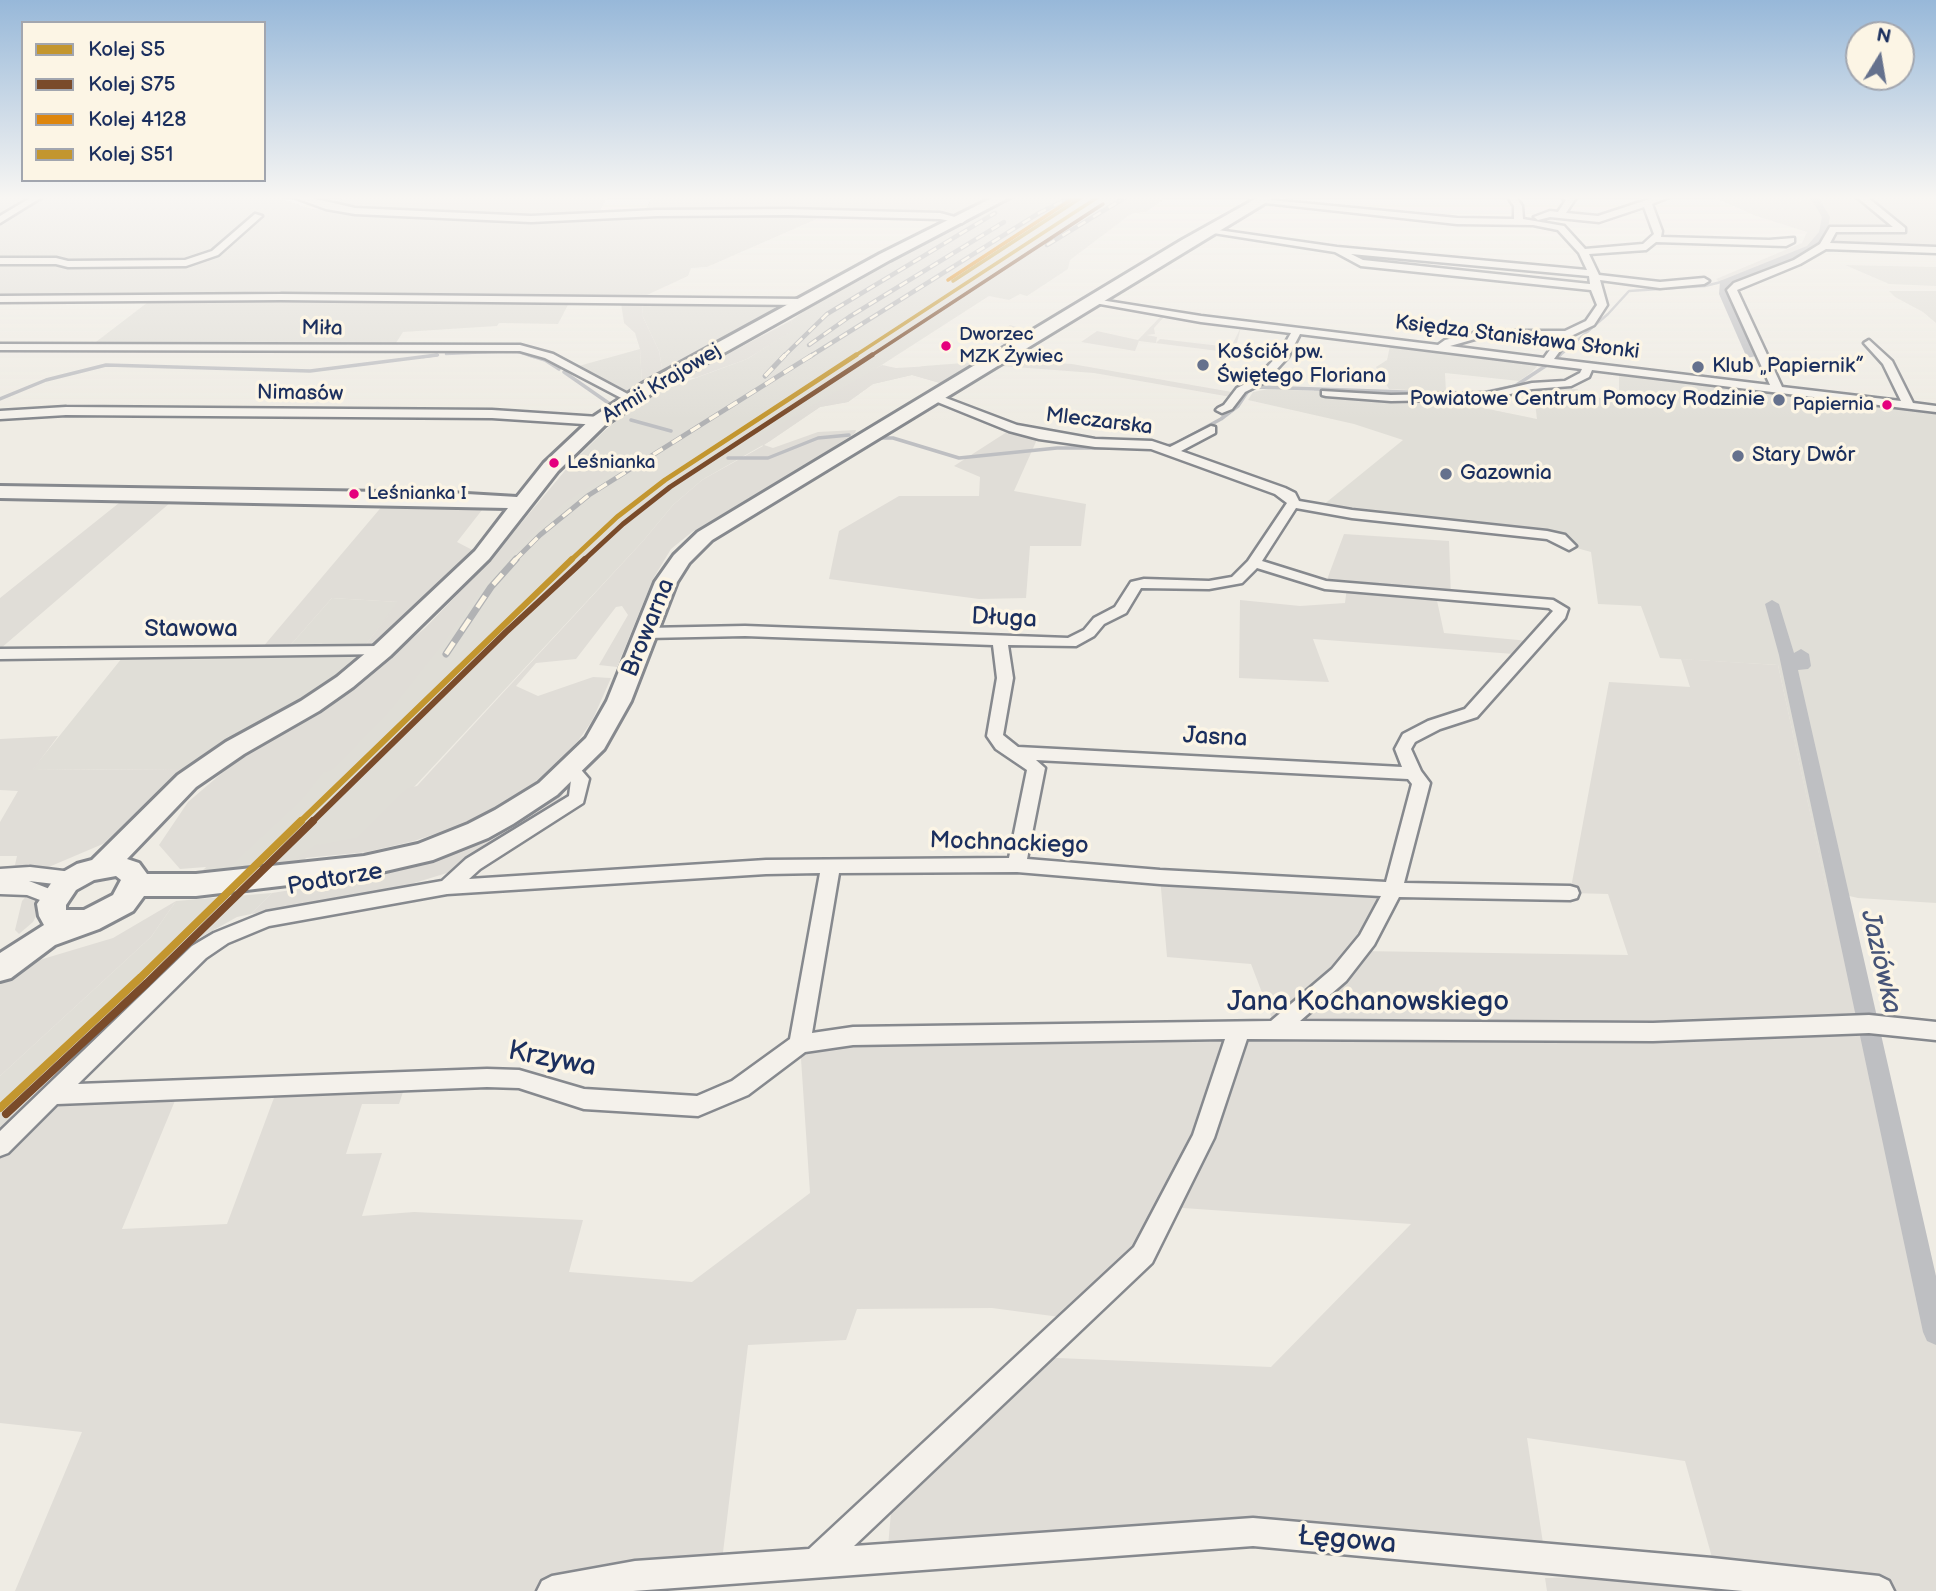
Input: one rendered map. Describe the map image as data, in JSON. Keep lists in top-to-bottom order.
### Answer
{
  "streets": {
    "street": [
      "Miła",
      "Księdza Stanisława Słonki",
      "Armii Krajowej",
      "Nimasów",
      "Mleczarska",
      "Długa",
      "Browarna",
      "Stawowa",
      "Jasna",
      "Mochnackiego",
      "Podtorze",
      "Jana Kochanowskiego",
      "Krzywa",
      "Łęgowa"
    ]
  },
  "crossings": [
    ["Miła", "Armii Krajowej"],
    ["Księdza Stanisława Słonki", "Browarna"],
    ["Armii Krajowej", "Nimasów"],
    ["Armii Krajowej", "Browarna"],
    ["Armii Krajowej", "Stawowa"],
    ["Mleczarska", "Długa"],
    ["Mleczarska", "Browarna"],
    ["Długa", "Browarna"],
    ["Mochnackiego", "Podtorze"],
    ["Podtorze", "Krzywa"],
    ["Jana Kochanowskiego", "Krzywa"]
  ],
  "water": ["Jaziówka"],
  "places": [
    "Dworzec MZK Żywiec",
    "Kościół pw. Świętego Floriana",
    "Klub „Papiernik”",
    "Powiatowe Centrum Pomocy Rodzinie",
    "Papiernia",
    "Stary Dwór",
    "Leśnianka",
    "Gazownia",
    "Leśnianka I"
  ],
  "lines": [
    "rail line S5",
    "rail line S75",
    "rail line 4128",
    "rail line S51"
  ],
  "legend": [
    "Kolej S5",
    "Kolej S75",
    "Kolej 4128",
    "Kolej S51"
  ],
  "north": "top"
}
